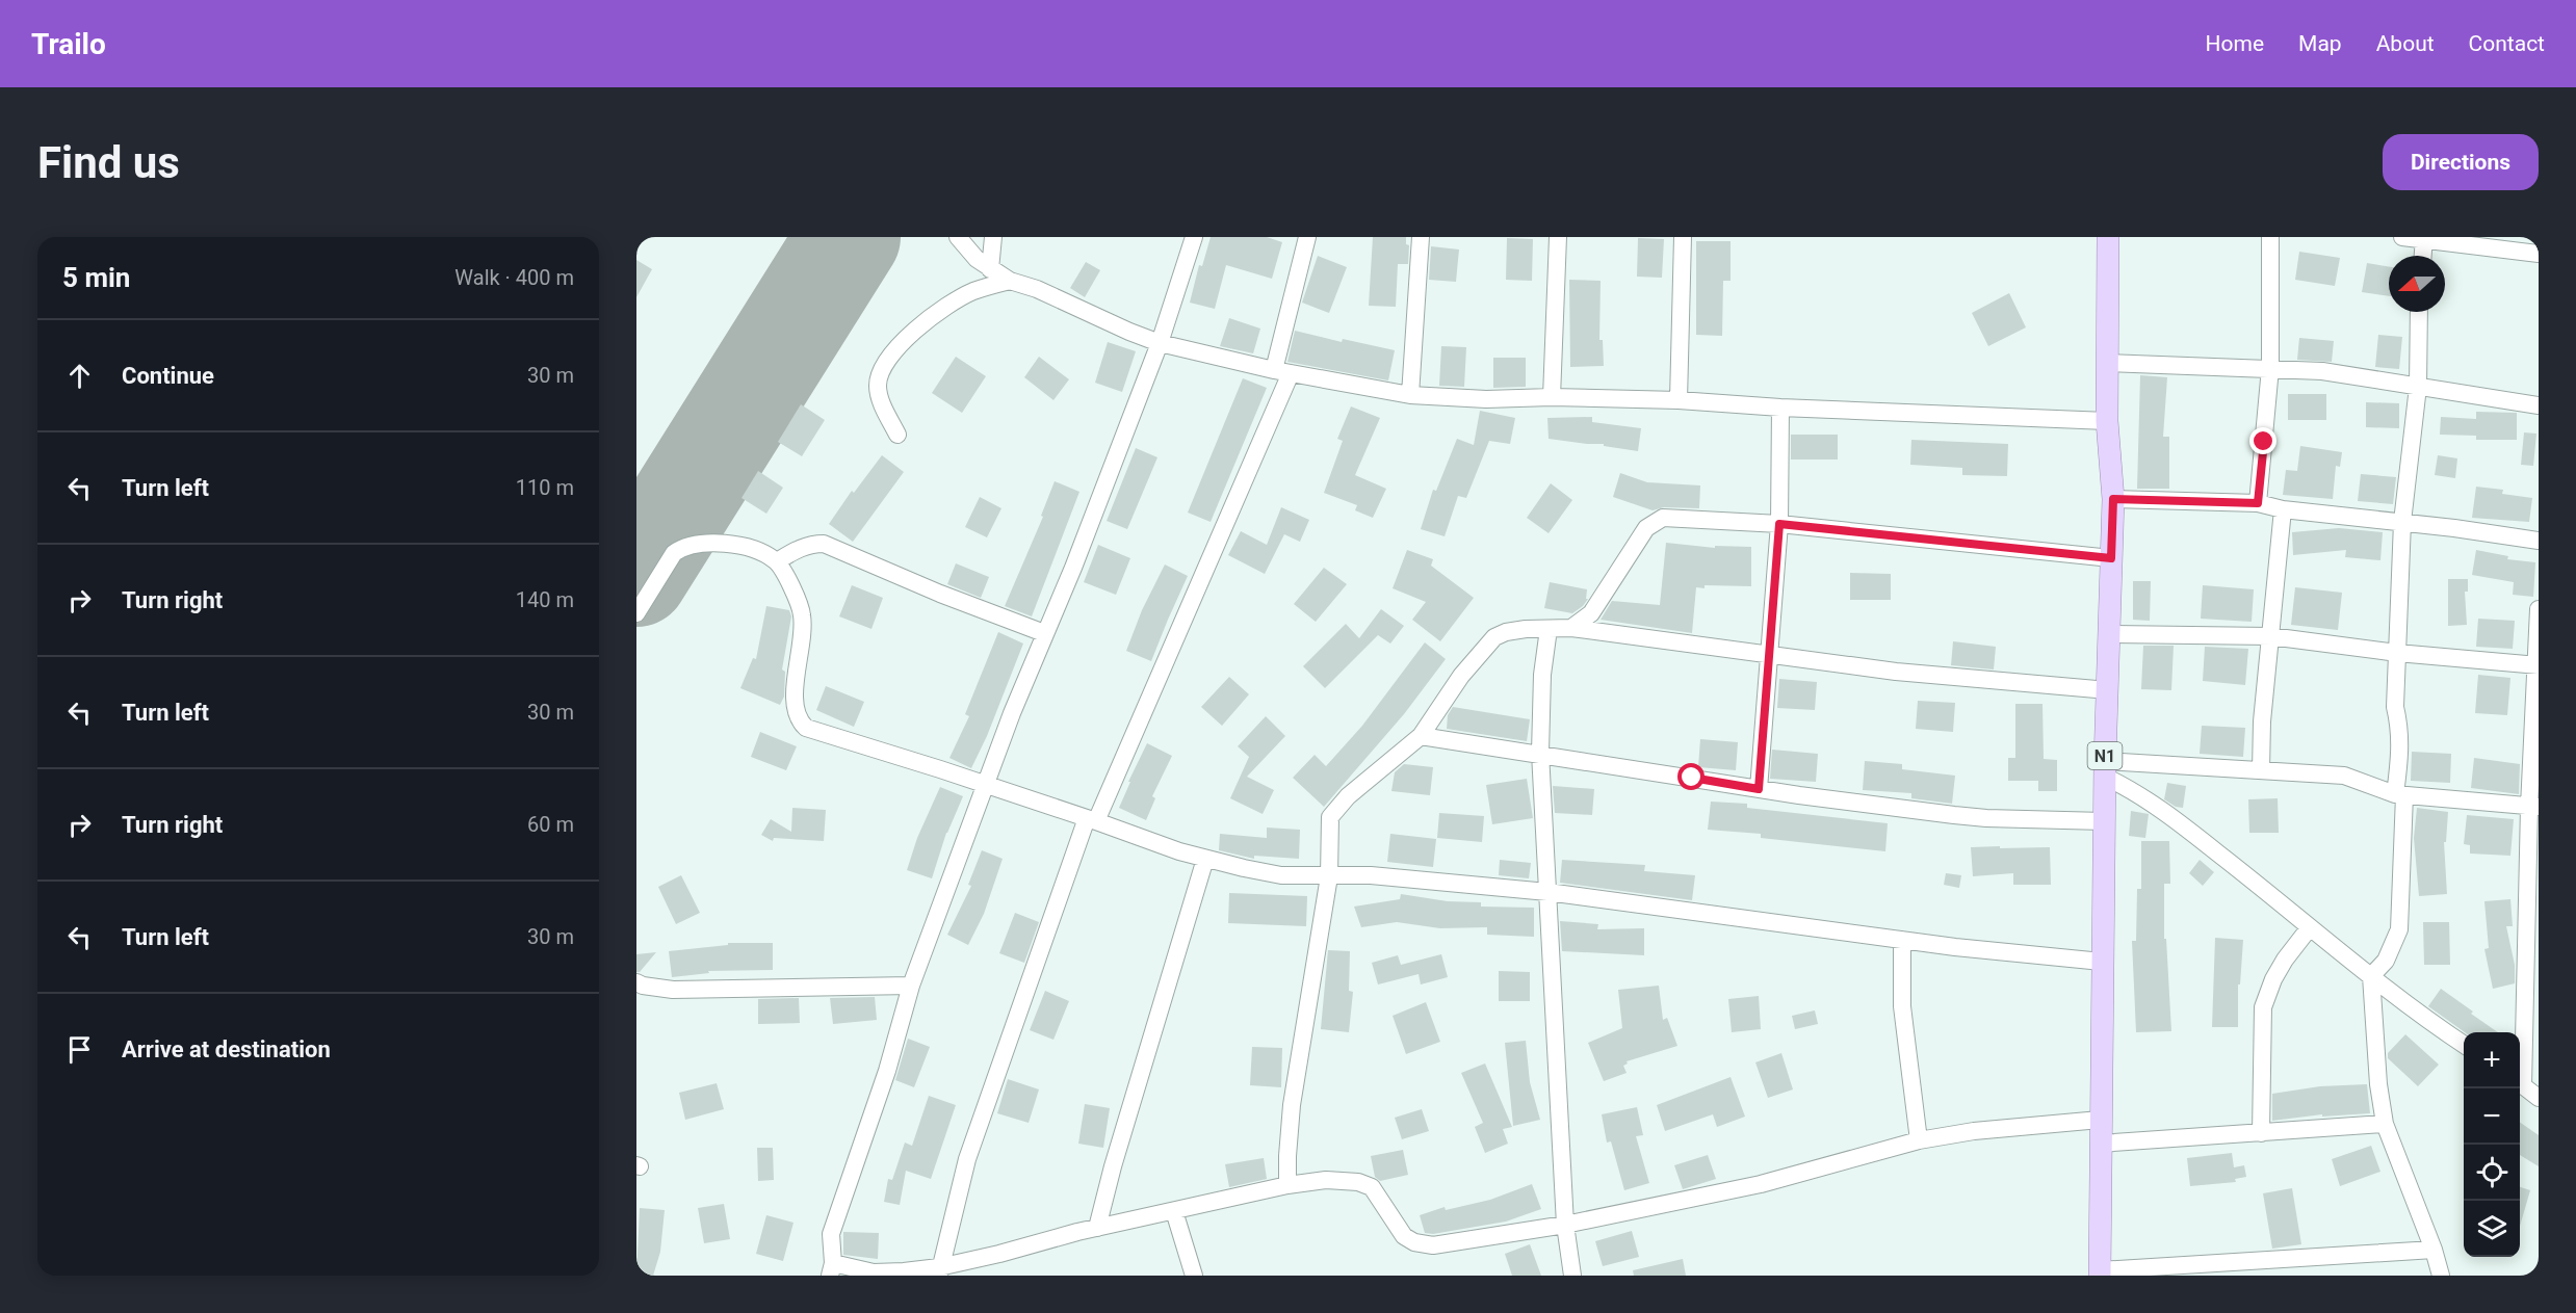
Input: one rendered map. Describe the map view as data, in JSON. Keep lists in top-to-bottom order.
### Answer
{
  "streets": {
    "main road": ["N1"]
  },
  "north": "left",
  "page": {
    "header": "Trailo",
    "nav": [
      "Home",
      "Map",
      "About",
      "Contact"
    ],
    "buttons": "Directions",
    "title": "Find us",
    "heading": ["5 min", "Walk · 400 m"],
    "list": [
      ["Continue", "30 m"],
      ["Turn left", "110 m"],
      ["Turn right", "140 m"],
      ["Turn left", "30 m"],
      ["Turn right", "60 m"],
      ["Turn left", "30 m"],
      "Arrive at destination"
    ],
    "map_buttons": ["+", "−"]
  }
}
